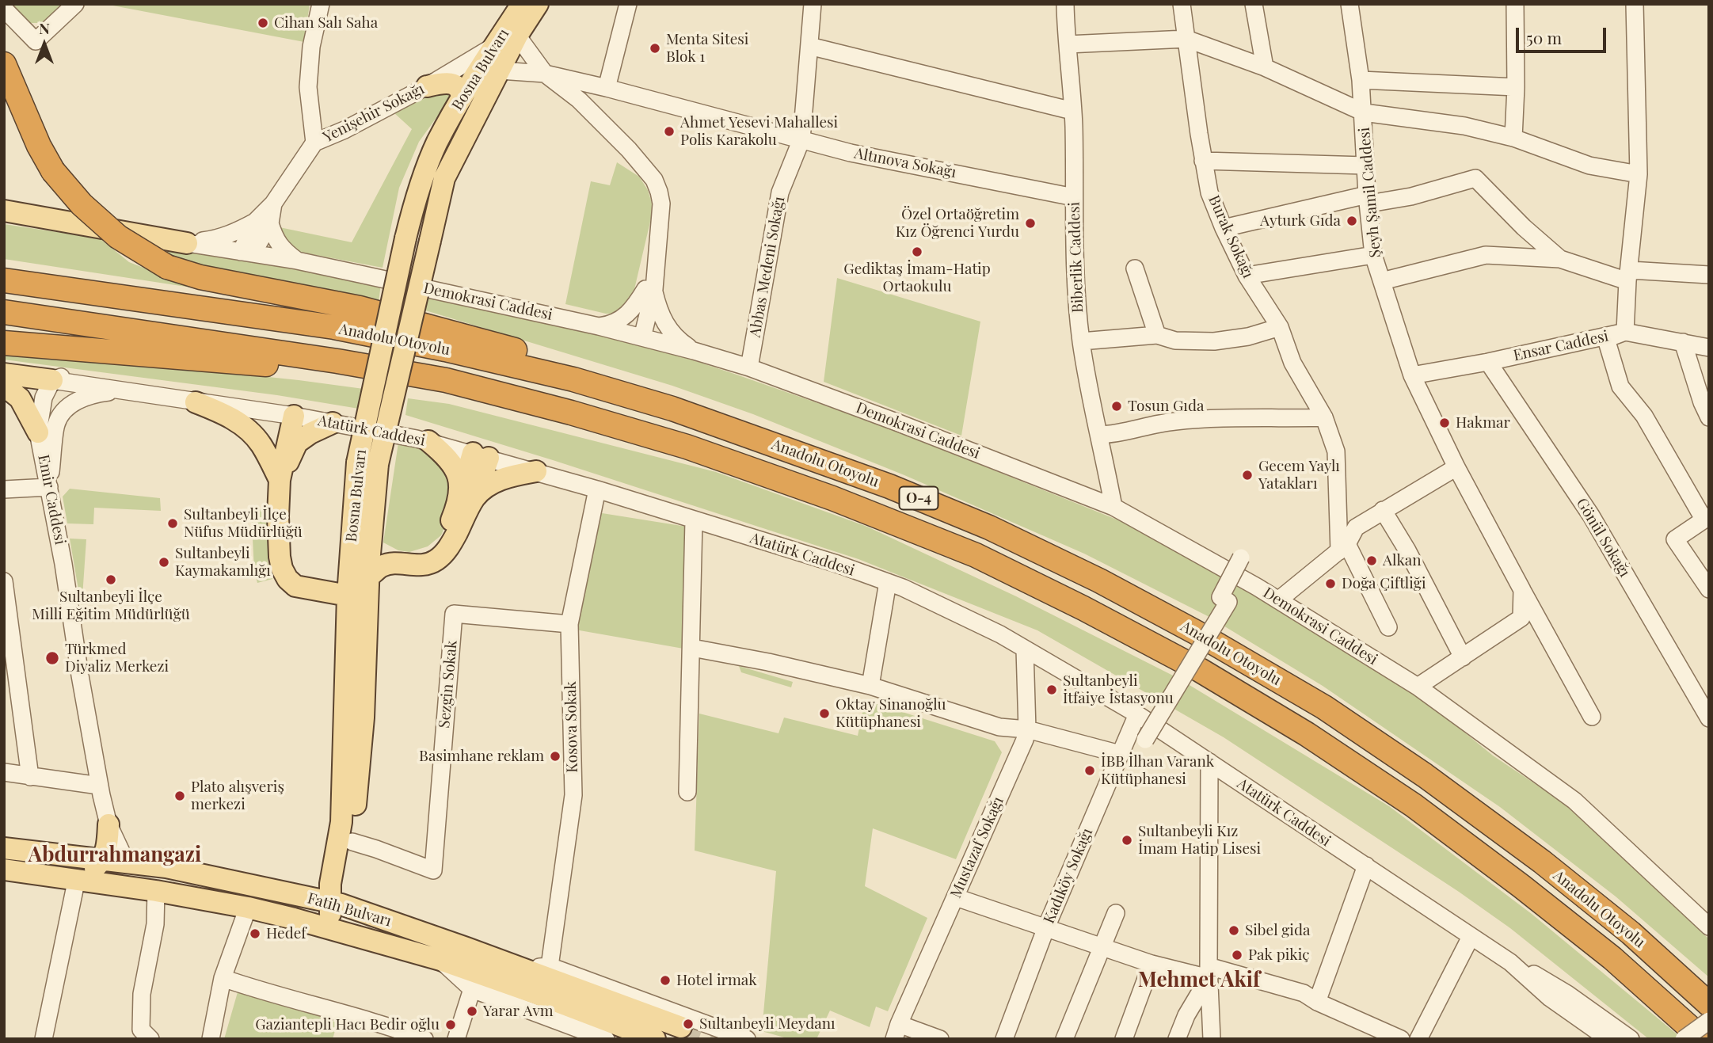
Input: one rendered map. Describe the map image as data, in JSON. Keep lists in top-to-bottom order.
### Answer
{
  "streets": {
    "highway": ["Anadolu Otoyolu", "O-4"],
    "main road": [
      "Bosna Bulvarı",
      "Demokrasi Caddesi",
      "Atatürk Caddesi",
      "Fatih Bulvarı"
    ],
    "street": [
      "Yenişehir Sokağı",
      "Altınova Sokağı",
      "Şeyh Şamil Caddesi",
      "Burak Sokağı",
      "Biberlik Caddesi",
      "Abbas Medeni Sokağı",
      "Ensar Caddesi",
      "Emir Caddesi",
      "Gönül Sokağı",
      "Sezgin Sokak",
      "Kosova Sokak",
      "Mustazaf Sokağı",
      "Kadıköy Sokağı"
    ]
  },
  "crossings": [
    ["Bosna Bulvarı", "Yenişehir Sokağı"],
    ["Bosna Bulvarı", "Altınova Sokağı"],
    ["Bosna Bulvarı", "Sezgin Sokak"],
    ["Bosna Bulvarı", "Fatih Bulvarı"],
    ["Yenişehir Sokağı", "Demokrasi Caddesi"],
    ["Altınova Sokağı", "Biberlik Caddesi"],
    ["Altınova Sokağı", "Abbas Medeni Sokağı"],
    ["Şeyh Şamil Caddesi", "Ensar Caddesi"],
    ["Biberlik Caddesi", "Demokrasi Caddesi"],
    ["Abbas Medeni Sokağı", "Demokrasi Caddesi"],
    ["Ensar Caddesi", "Gönül Sokağı"],
    ["Atatürk Caddesi", "Emir Caddesi"],
    ["Atatürk Caddesi", "Kosova Sokak"],
    ["Atatürk Caddesi", "Mustazaf Sokağı"],
    ["Atatürk Caddesi", "Kadıköy Sokağı"],
    ["Emir Caddesi", "Fatih Bulvarı"],
    ["Sezgin Sokak", "Kosova Sokak"]
  ],
  "districts": ["Abdurrahmangazi", "Mehmet Akif"],
  "places": [
    "Cihan Salı Saha",
    "Menta Sitesi Blok 1",
    "Ahmet Yesevi Mahallesi Polis Karakolu",
    "Ayturk Gıda",
    "Özel Ortaöğretim Kız Öğrenci Yurdu",
    "Gediktaş İmam-Hatip Ortaokulu",
    "Tosun Gıda",
    "Hakmar",
    "Gecem Yaylı Yatakları",
    "Sultanbeyli İlçe Nüfus Müdürlüğü",
    "Alkan",
    "Sultanbeyli Kaymakamlığı",
    "Sultanbeyli İlçe Milli Eğitim Müdürlüğü",
    "Doğa Çiftliği",
    "Türkmed Diyaliz Merkezi",
    "Sultanbeyli İtfaiye İstasyonu",
    "Oktay Sinanoğlu Kütüphanesi",
    "Basimhane reklam",
    "İBB İlhan Varank Kütüphanesi",
    "Plato alışveriş merkezi",
    "Sultanbeyli Kız İmam Hatip Lisesi",
    "Sibel gida",
    "Hedef",
    "Pak pikiç",
    "Hotel irmak",
    "Yarar Avm",
    "Sultanbeyli Meydanı",
    "Gaziantepli Hacı Bedir oğlu"
  ],
  "scale_bar": "50 m",
  "north": "top"
}
